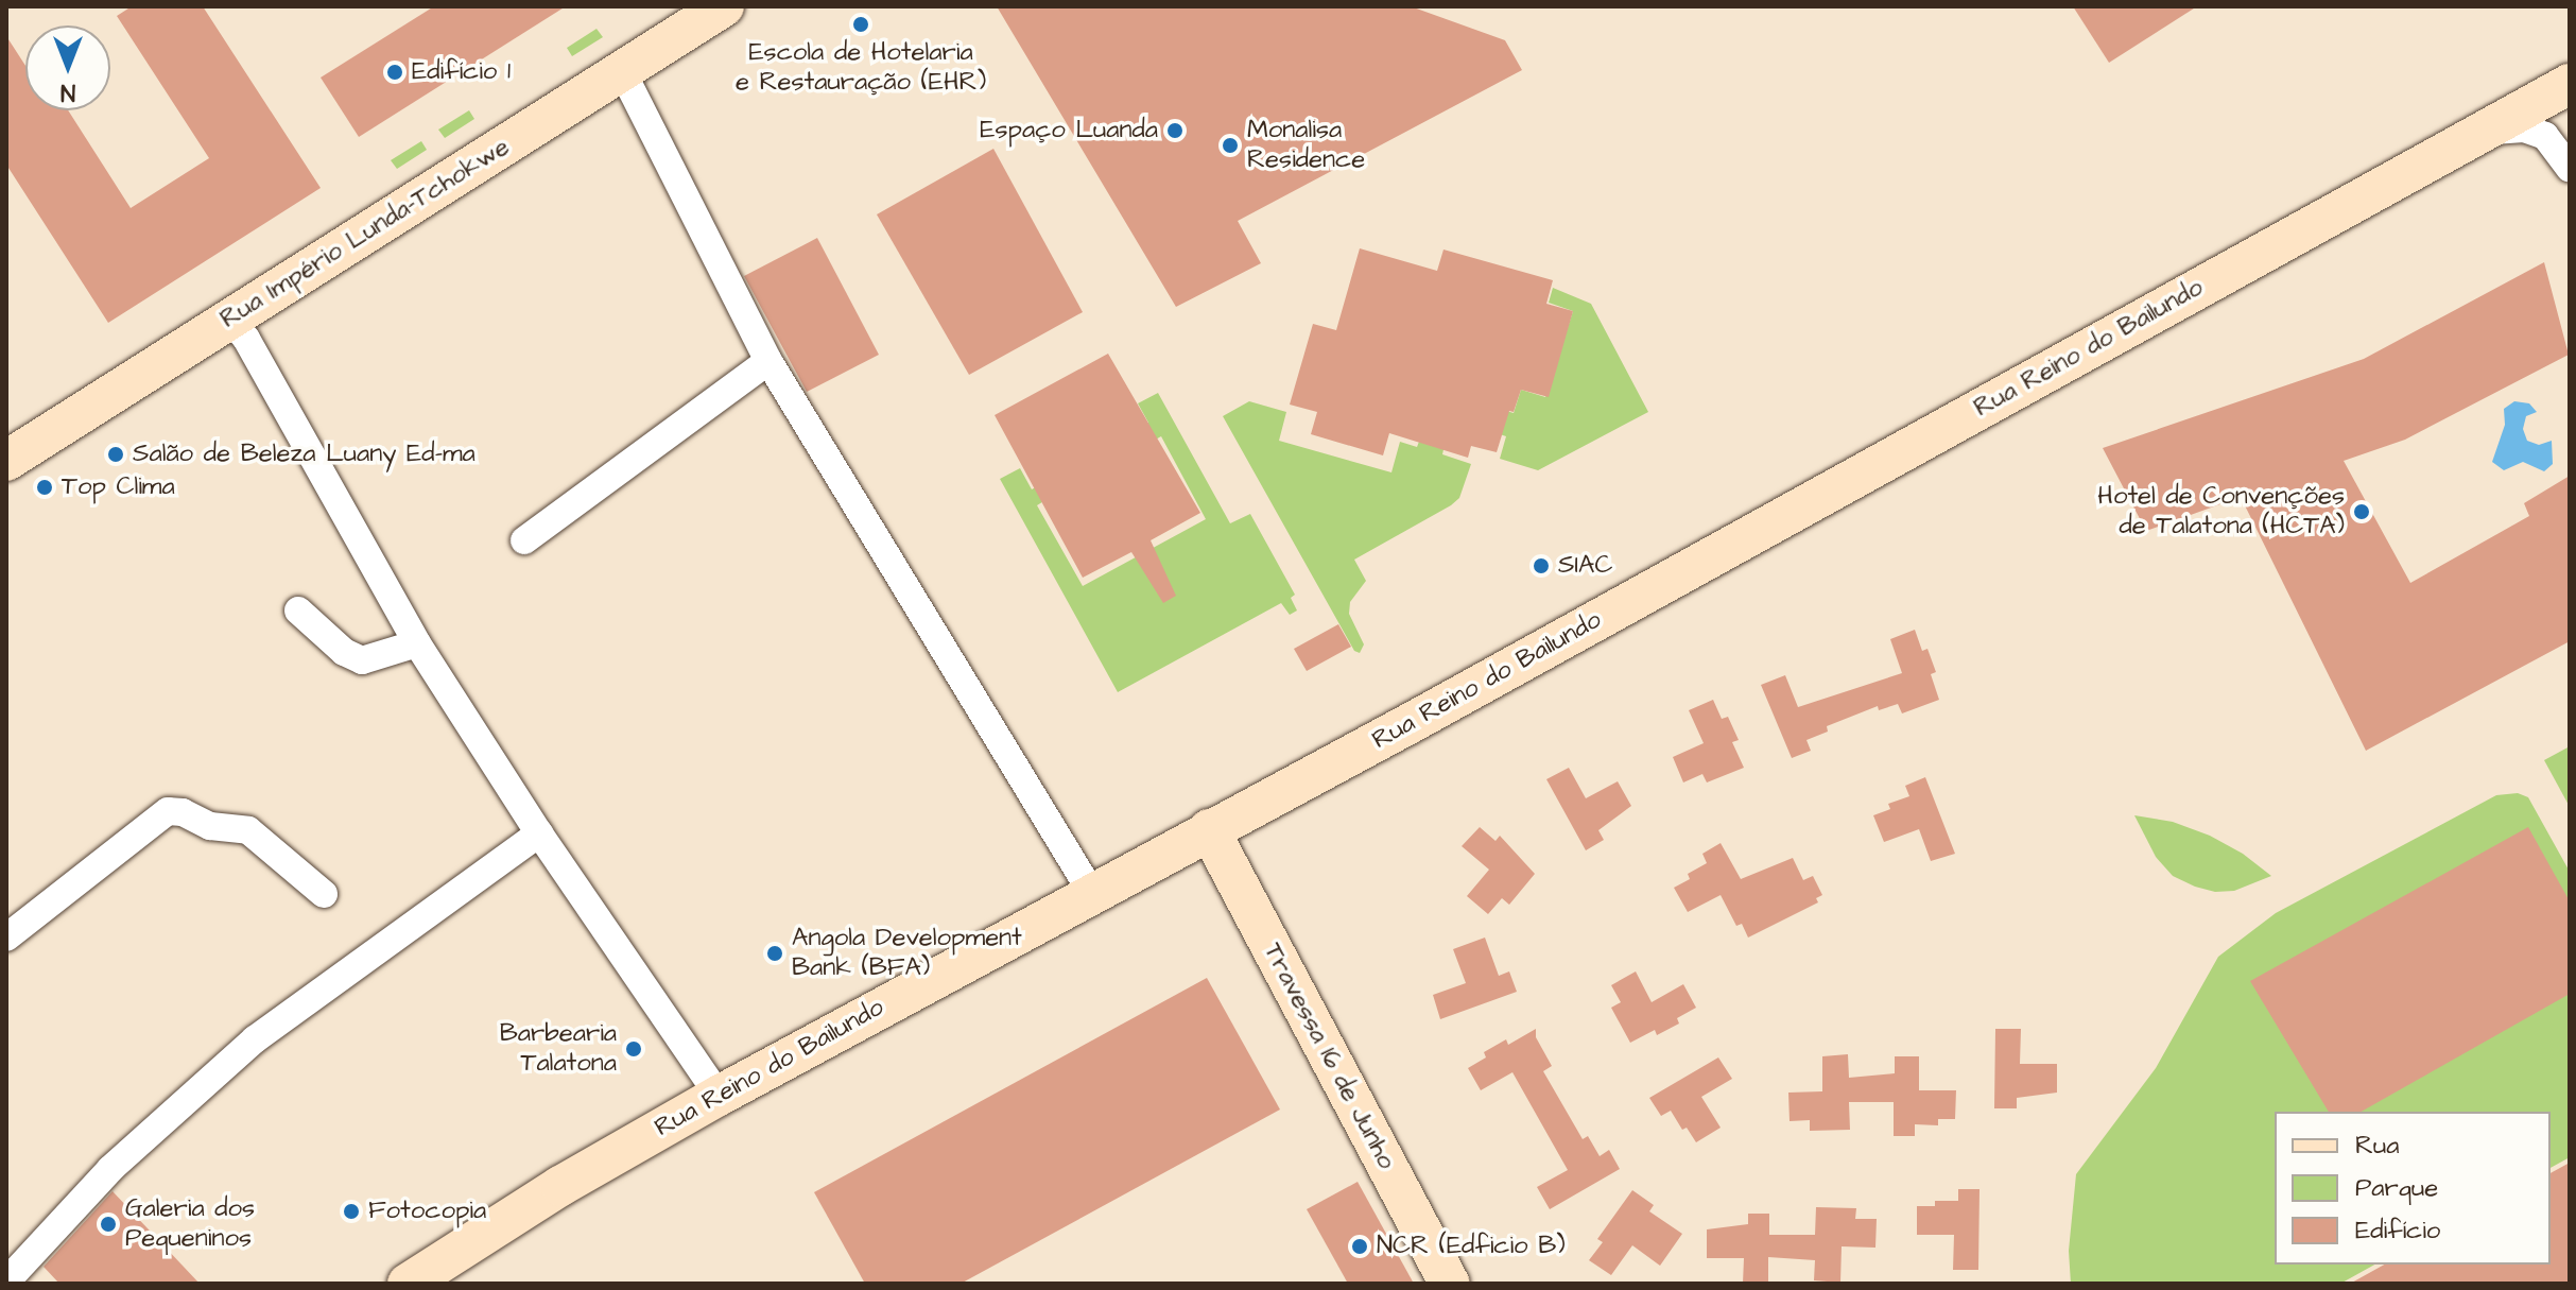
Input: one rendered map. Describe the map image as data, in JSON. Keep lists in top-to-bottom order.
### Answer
{
  "streets": {
    "main road": ["Rua Império Lunda-Tchokwe", "Rua Reino do Bailundo", "Travessa 16 de Junho"]
  },
  "crossings": [
    ["Rua Reino do Bailundo", "Travessa 16 de Junho"]
  ],
  "places": [
    "Escola de Hotelaria e Restauração (EHR)",
    "Edifício 1",
    "Espaço Luanda",
    "Monalisa Residence",
    "Salão de Beleza Luany Ed-ma",
    "Top Clima",
    "Hotel de Convenções de Talatona (HCTA)",
    "SIAC",
    "Angola Development Bank (BFA)",
    "Barbearia Talatona",
    "Fotocopia",
    "Galeria dos Pequeninos",
    "NCR (Edficio B)"
  ],
  "legend": ["Rua", "Parque", "Edifício"],
  "north": "bottom"
}
